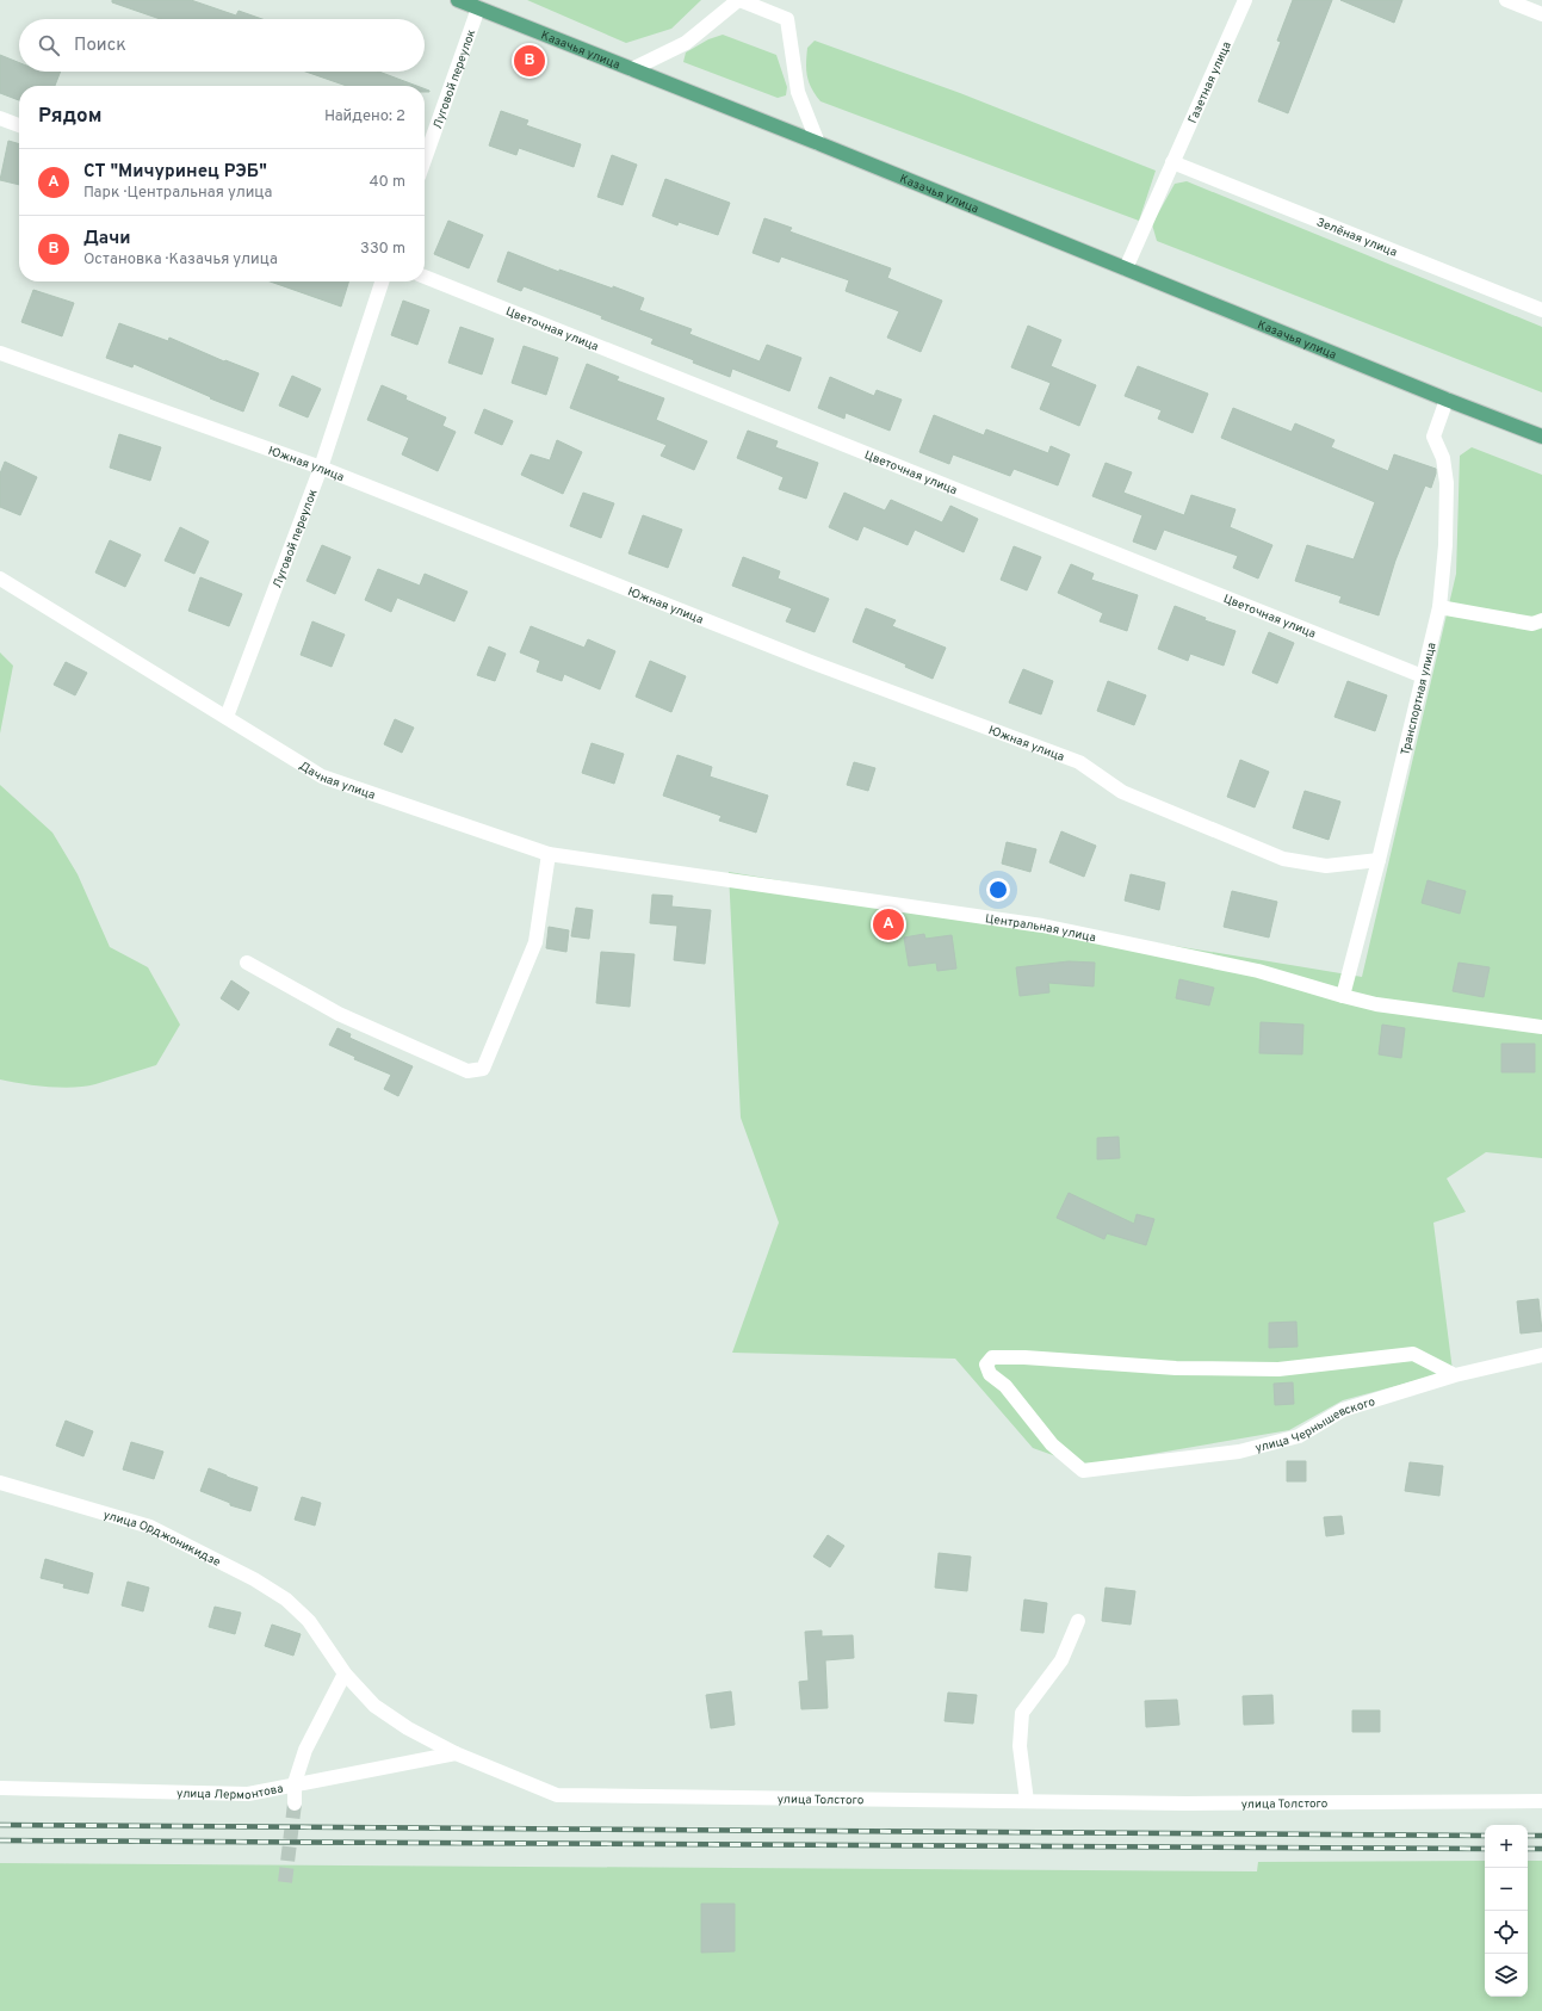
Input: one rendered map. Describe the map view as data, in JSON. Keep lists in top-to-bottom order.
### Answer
{
  "streets": {
    "main road": ["Казачья улица"],
    "street": [
      "Луговой переулок",
      "Газетная улица",
      "Зелёная улица",
      "Цветочная улица",
      "Южная улица",
      "Транспортная улица",
      "Дачная улица",
      "Центральная улица",
      "улица Чернышевского",
      "улица Орджоникидзе",
      "улица Лермонтова",
      "улица Толстого"
    ]
  },
  "crossings": [
    ["Казачья улица", "Луговой переулок"],
    ["Казачья улица", "Газетная улица"],
    ["Казачья улица", "Транспортная улица"],
    ["Луговой переулок", "Южная улица"],
    ["Луговой переулок", "Дачная улица"],
    ["Газетная улица", "Зелёная улица"],
    ["Цветочная улица", "Транспортная улица"],
    ["Южная улица", "Транспортная улица"],
    ["Транспортная улица", "Центральная улица"],
    ["Дачная улица", "Центральная улица"],
    ["улица Орджоникидзе", "улица Лермонтова"],
    ["улица Орджоникидзе", "улица Толстого"],
    ["улица Лермонтова", "улица Толстого"]
  ],
  "page": {
    "search": "Поиск",
    "pins": ["B", "A"],
    "heading": ["Рядом", "Найдено: 2"],
    "list": [
      {
        "mark": "A",
        "name": "СТ \"Мичуринец РЭБ\"",
        "note": "Парк · Центральная улица",
        "value": "40 m"
      },
      {
        "mark": "B",
        "name": "Дачи",
        "note": "Остановка · Казачья улица",
        "value": "330 m"
      }
    ],
    "map_buttons": ["+", "−"]
  }
}
